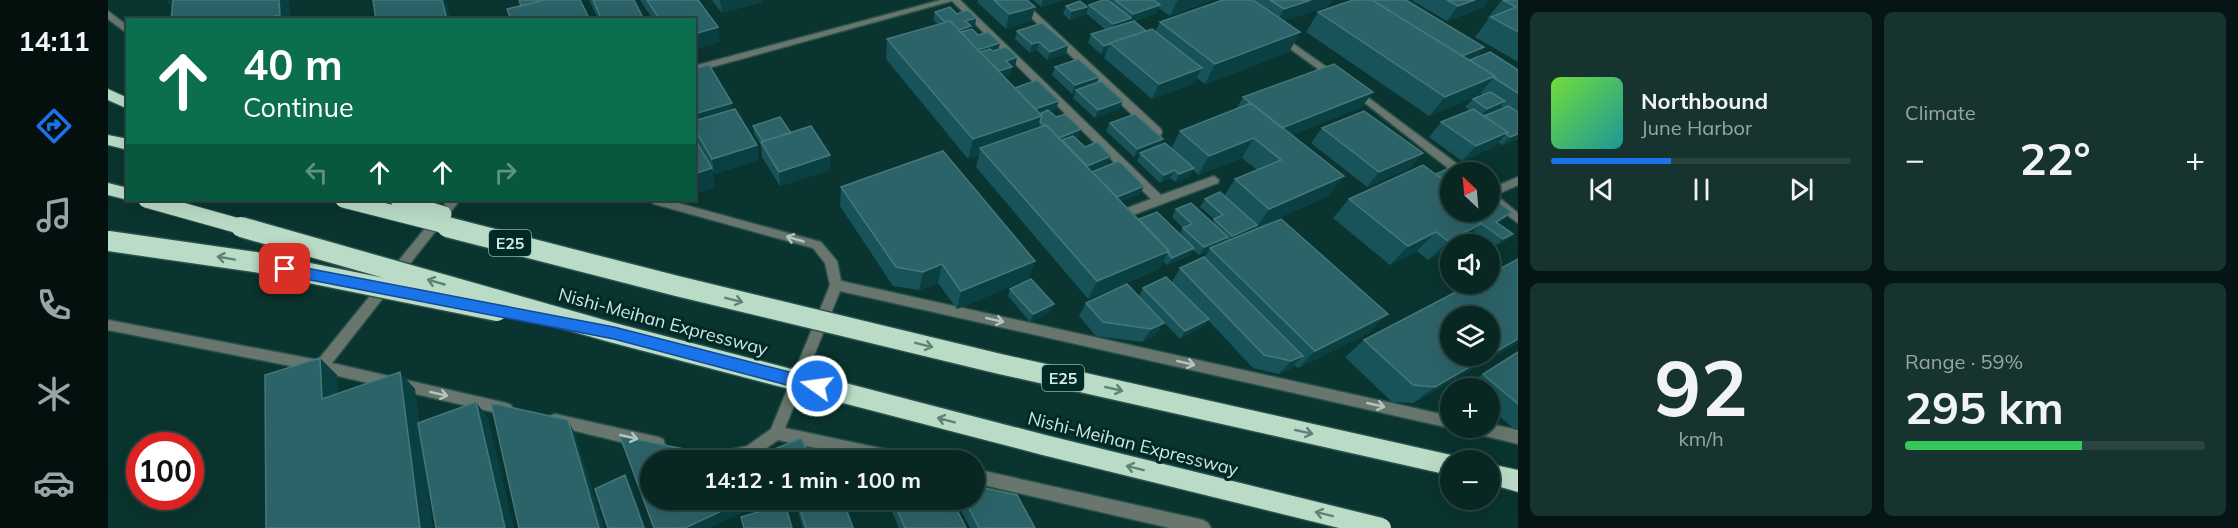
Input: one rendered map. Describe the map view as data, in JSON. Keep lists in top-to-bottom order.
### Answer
{
  "streets": {
    "highway": ["E25", "Nishi-Meihan Expressway"]
  },
  "crossings": [
    ["E25", "Nishi-Meihan Expressway"]
  ],
  "north": "top left",
  "page": {
    "tabs": "14:11",
    "tile": [
      "Climate",
      ["92", "km/h"],
      ["Range · 59%", "295 km"]
    ],
    "turn": ["40 m", "Continue"],
    "song": ["Northbound", "June Harbor"],
    "heat": ["−", "22°", "+"],
    "map_buttons": ["+", "−"],
    "limit": "100",
    "trip": "14:12 · 1 min · 100 m"
  }
}
